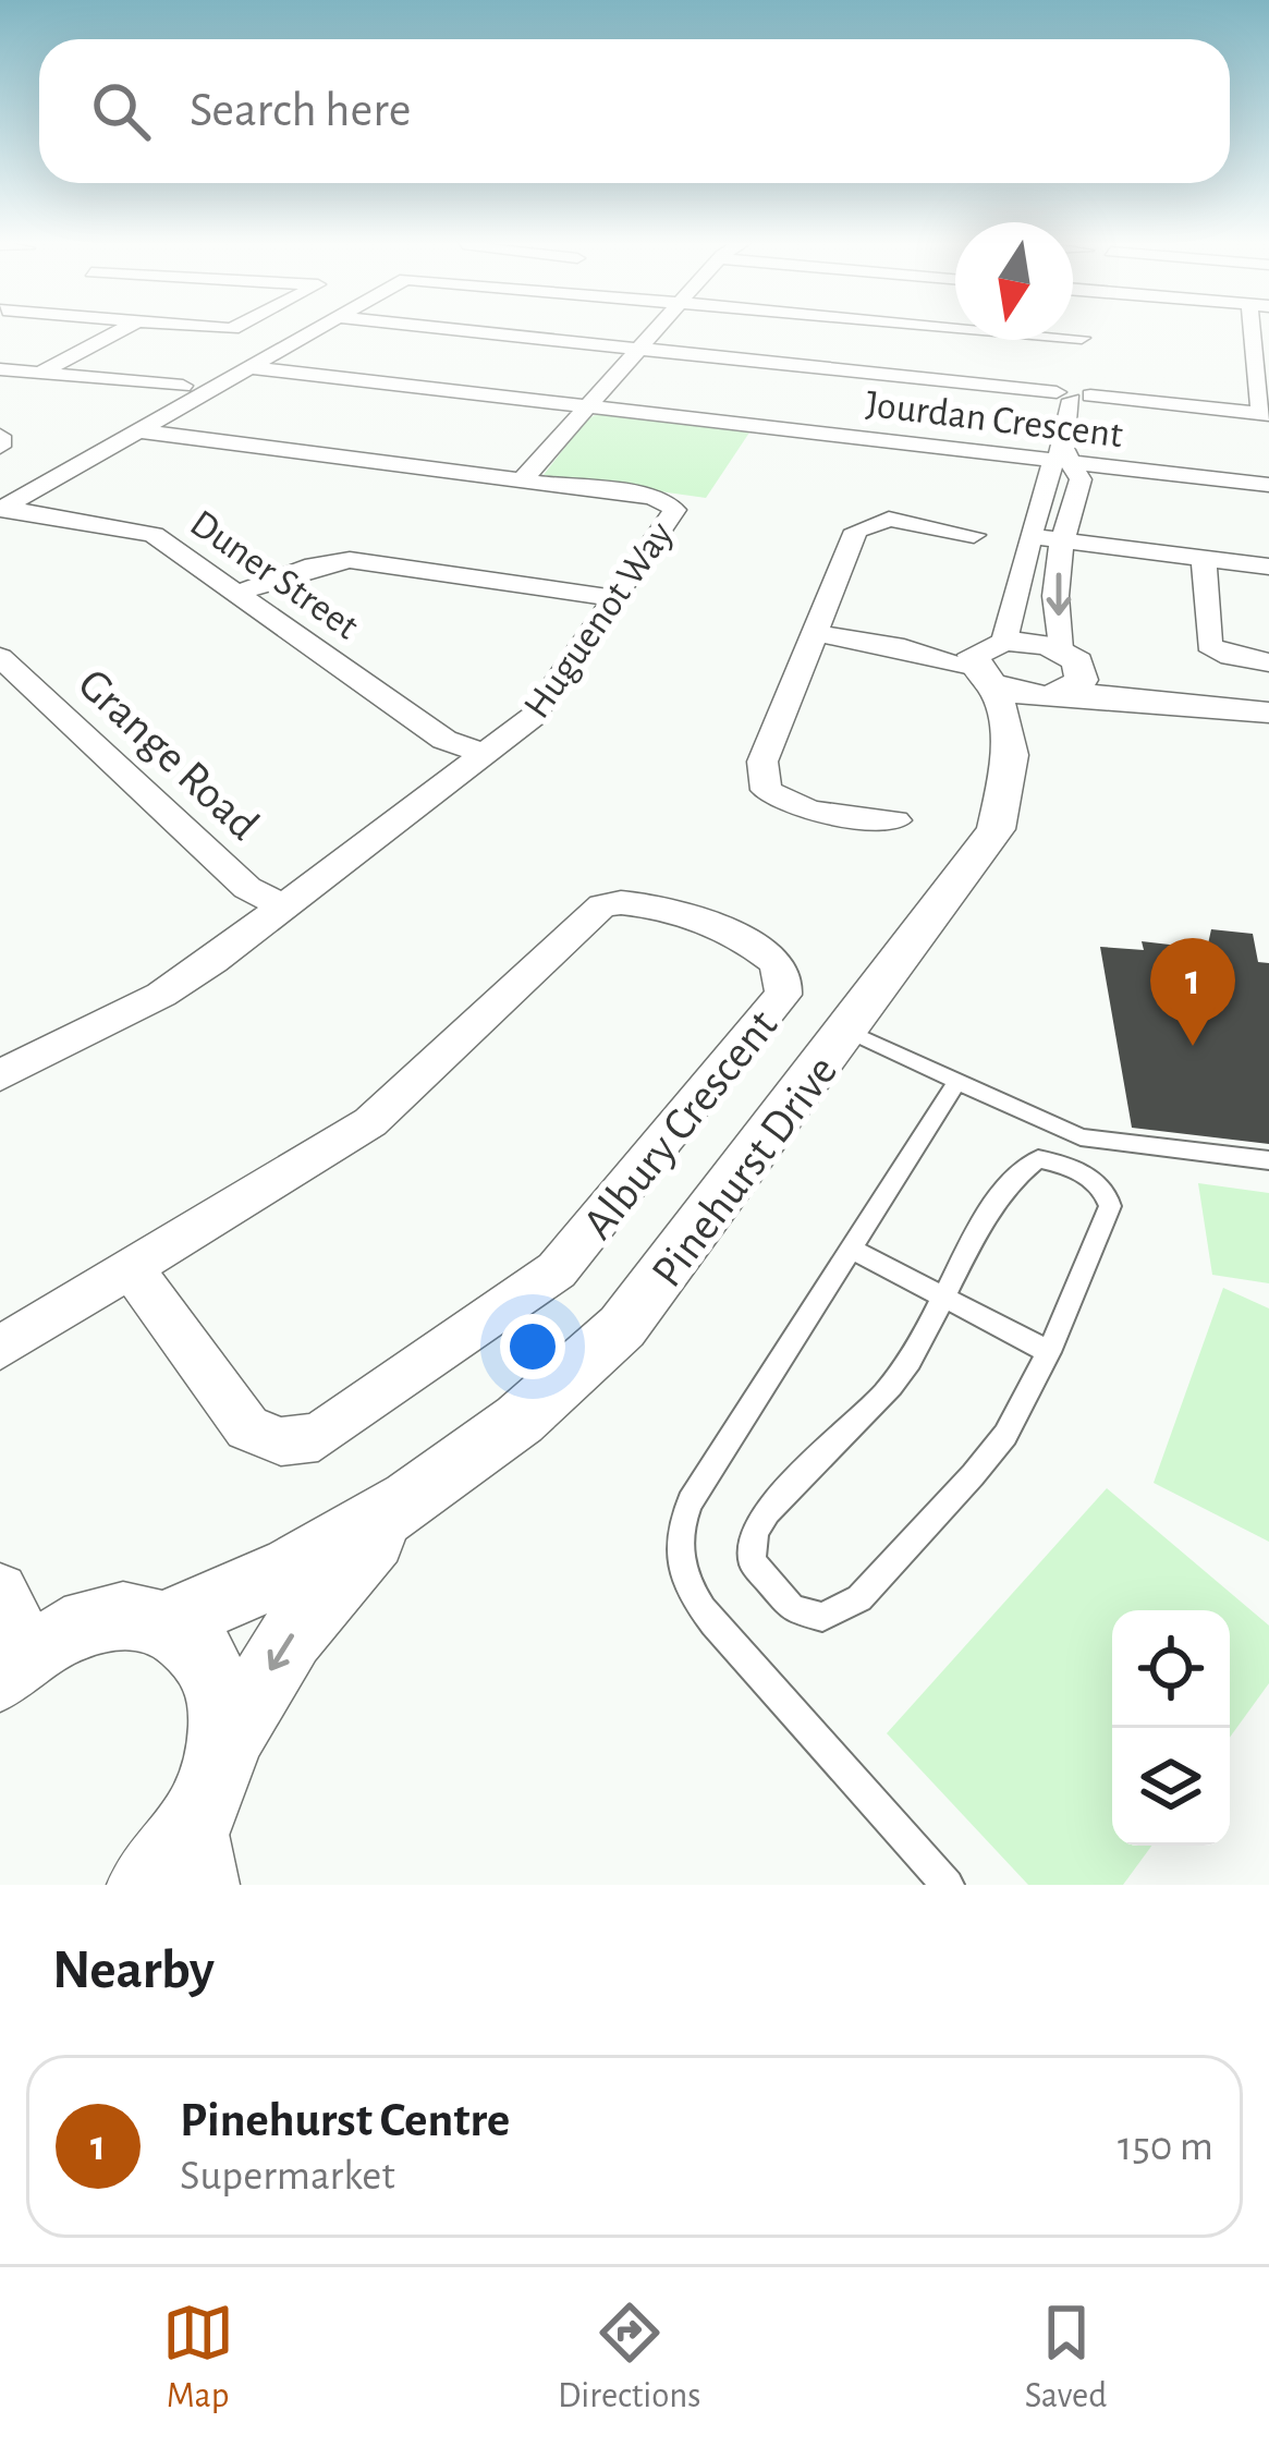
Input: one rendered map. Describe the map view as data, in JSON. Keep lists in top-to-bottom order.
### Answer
{
  "streets": {
    "street": [
      "Jourdan Crescent",
      "Duner Street",
      "Huguenot Way",
      "Grange Road",
      "Albury Crescent",
      "Pinehurst Drive"
    ]
  },
  "crossings": [
    ["Duner Street", "Huguenot Way"],
    ["Huguenot Way", "Grange Road"]
  ],
  "north": "bottom",
  "page": {
    "search": "Search here",
    "pins": "1",
    "heading": "Nearby",
    "list": [
      {
        "mark": "1",
        "name": "Pinehurst Centre",
        "note": "Supermarket",
        "value": "150 m"
      }
    ],
    "nav": ["Map", "Directions", "Saved"]
  }
}
